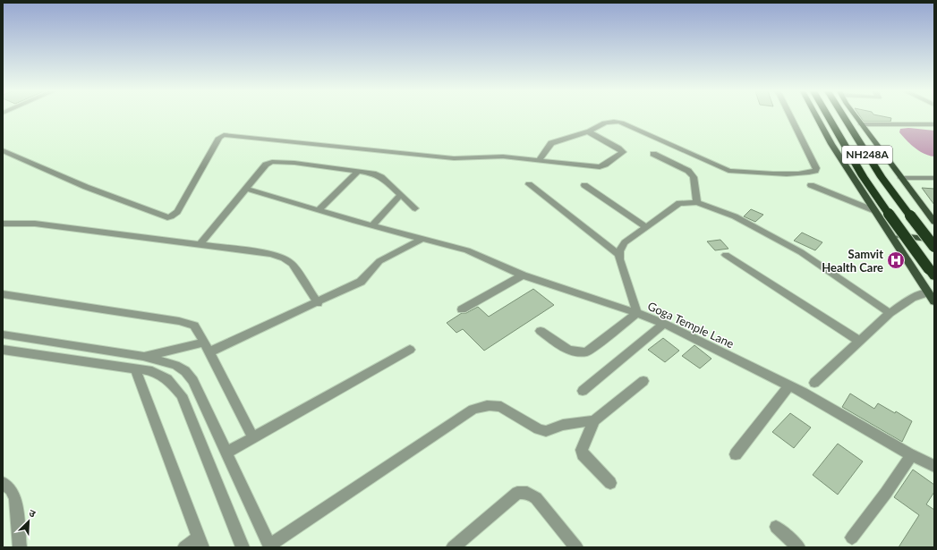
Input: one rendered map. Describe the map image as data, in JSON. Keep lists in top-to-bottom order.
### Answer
{
  "streets": {
    "highway": ["NH248A"],
    "street": ["Goga Temple Lane"]
  },
  "places": {
    "hospital": ["Samvit Health Care"]
  },
  "north": "top right"
}
